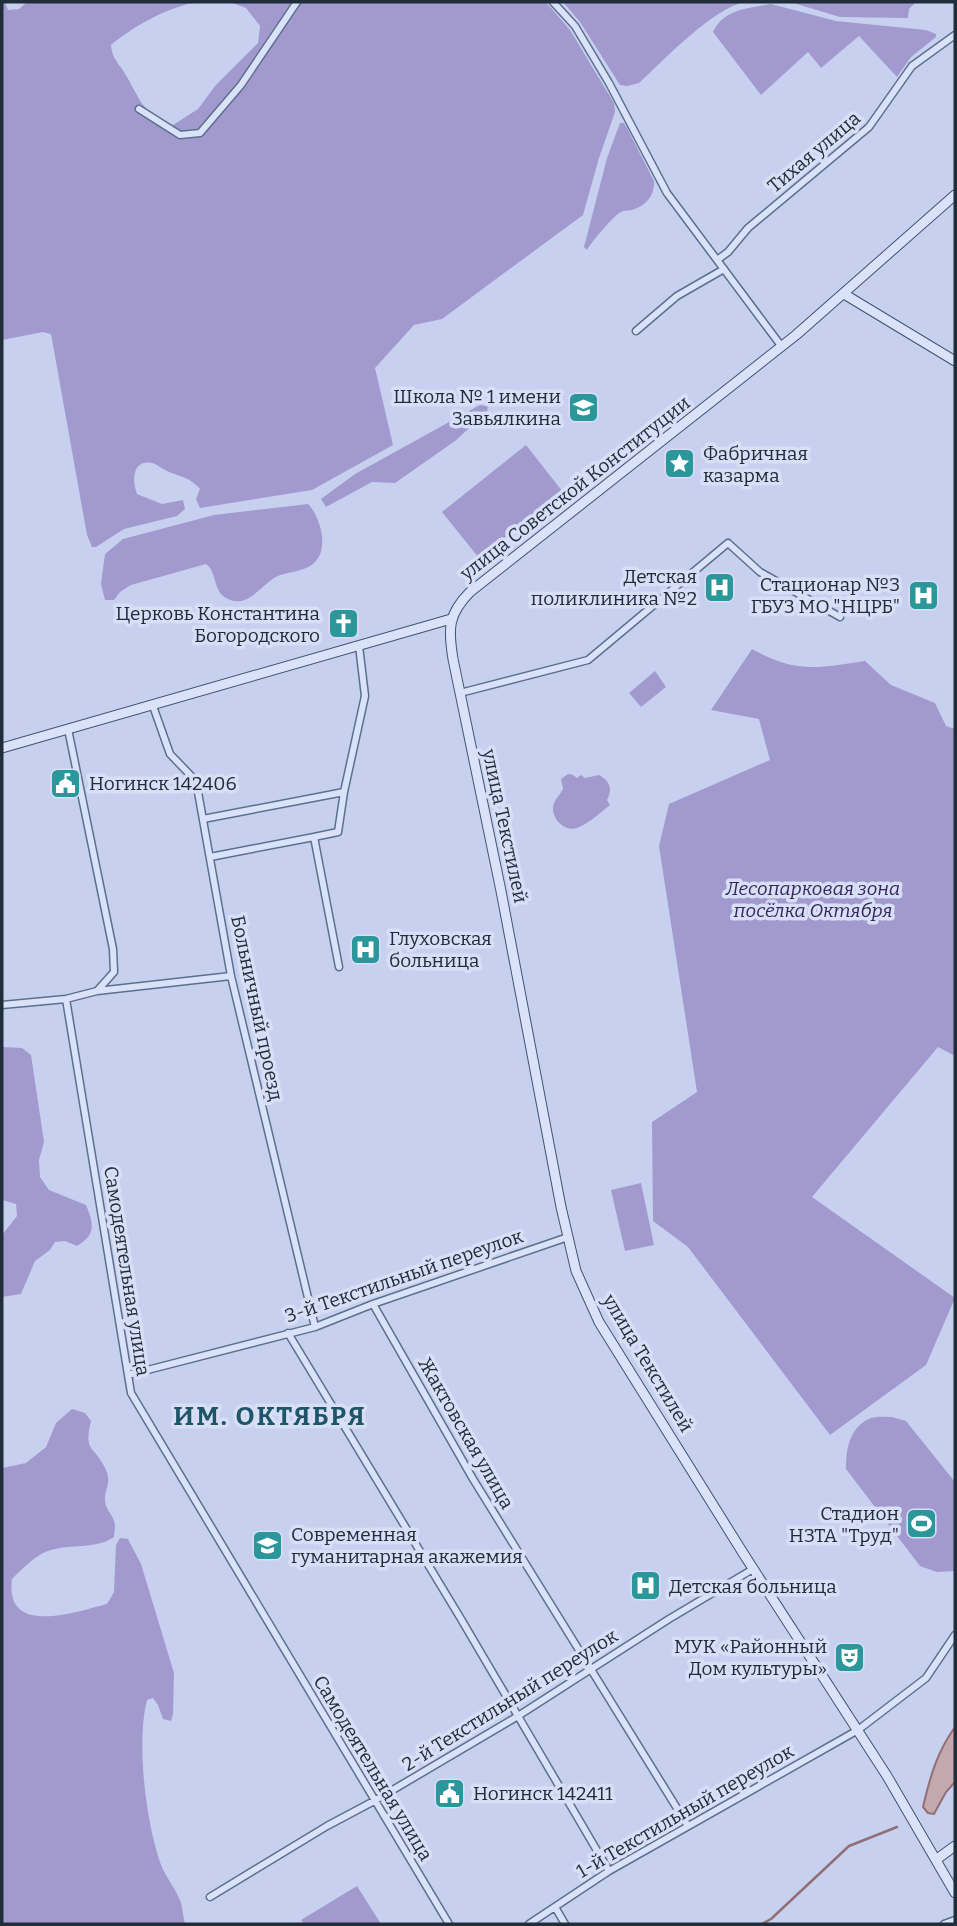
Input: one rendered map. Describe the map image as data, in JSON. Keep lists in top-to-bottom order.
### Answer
{
  "streets": {
    "street": [
      "Тихая улица",
      "улица Советской Конституции",
      "улица Текстилей",
      "Больничный проезд",
      "Самодеятельная улица",
      "3-й Текстильный переулок",
      "Жактовская улица",
      "2-й Текстильный переулок",
      "1-й Текстильный переулок"
    ]
  },
  "crossings": [
    ["улица Советской Конституции", "улица Текстилей"],
    ["улица Текстилей", "3-й Текстильный переулок"],
    ["улица Текстилей", "2-й Текстильный переулок"],
    ["улица Текстилей", "1-й Текстильный переулок"],
    ["Больничный проезд", "3-й Текстильный переулок"],
    ["Самодеятельная улица", "3-й Текстильный переулок"],
    ["Самодеятельная улица", "2-й Текстильный переулок"],
    ["3-й Текстильный переулок", "Жактовская улица"],
    ["Жактовская улица", "2-й Текстильный переулок"],
    ["Жактовская улица", "1-й Текстильный переулок"]
  ],
  "districts": ["ИМ. ОКТЯБРЯ"],
  "parks": ["Лесопарковая зона посёлка Октября"],
  "places": {
    "school or university": ["Школа № 1 имени Завьялкина", "Современная гуманитарная акажемия"],
    "place": ["Фабричная казарма"],
    "hospital": [
      "Детская поликлиника №2",
      "Стационар №3 ГБУЗ МО \"НЦРБ\"",
      "Глуховская больница",
      "Детская больница"
    ],
    "church": ["Церковь Константина Богородского"],
    "public building": ["Ногинск 142406", "Ногинск 142411"],
    "sports": ["Стадион НЗТА \"Труд\""],
    "theatre": ["МУК «Районный Дом культуры»"]
  }
}
